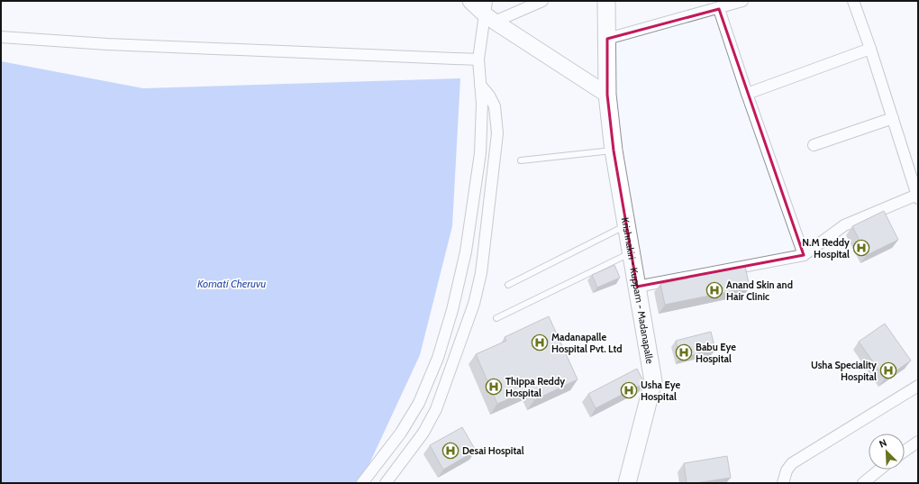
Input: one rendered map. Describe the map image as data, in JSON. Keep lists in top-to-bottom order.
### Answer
{
  "streets": {
    "main road": ["Krishnakiri - Kuppam - Madanapalle"]
  },
  "water": ["Komati Cheruvu"],
  "places": {
    "hospital": [
      "N.M Reddy Hospital",
      "Anand Skin and Hair Clinic",
      "Madanapalle Hospital Pvt. Ltd",
      "Babu Eye Hospital",
      "Usha Speciality Hospital",
      "Thippa Reddy Hospital",
      "Usha Eye Hospital",
      "Desai Hospital"
    ]
  },
  "north": "top left"
}
